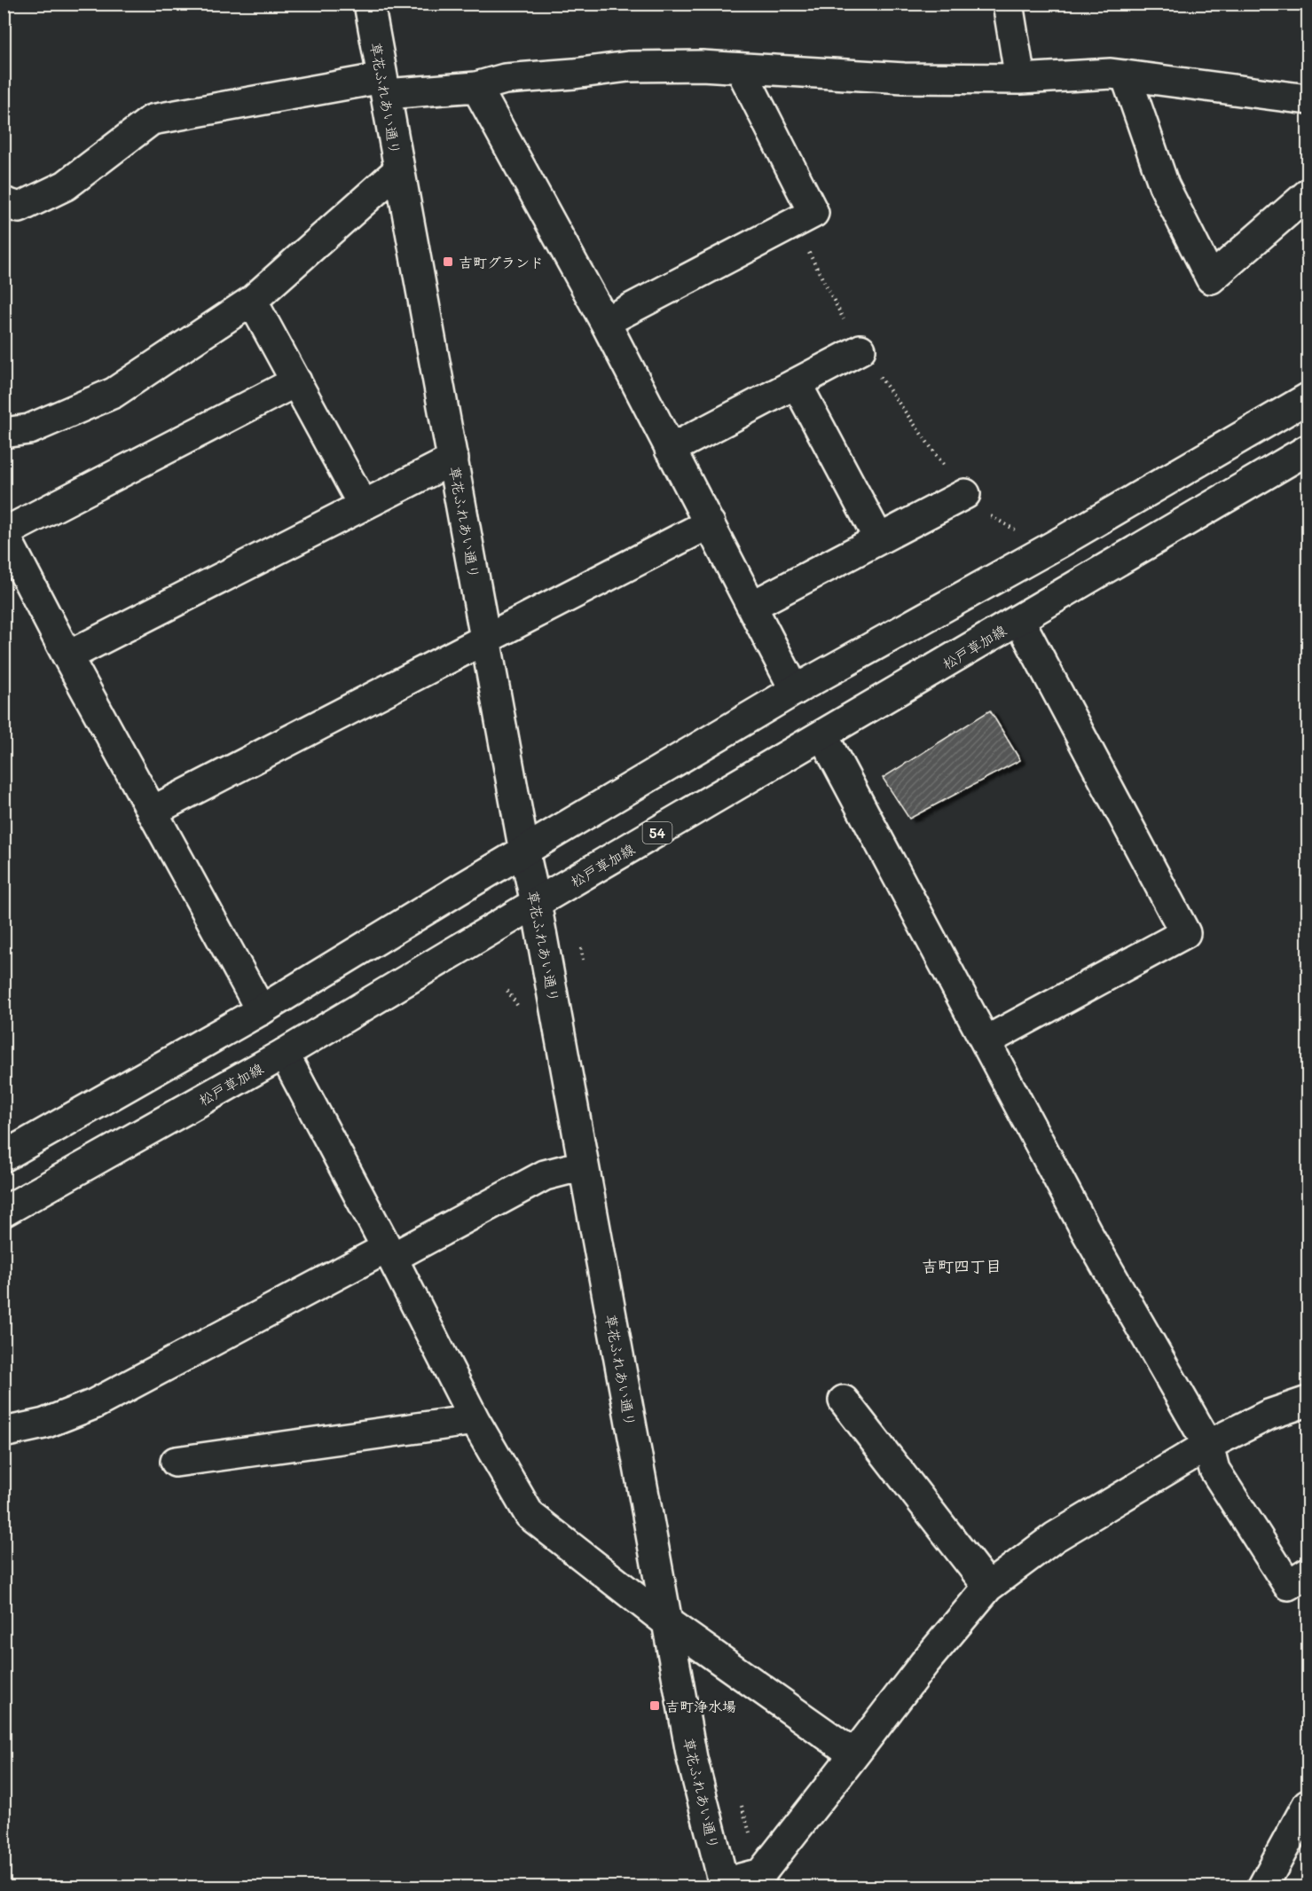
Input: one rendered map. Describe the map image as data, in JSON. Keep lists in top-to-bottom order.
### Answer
{
  "streets": {
    "street": ["草花ふれあい通り", "松戸草加線", "54"]
  },
  "crossings": [
    ["草花ふれあい通り", "松戸草加線"]
  ],
  "districts": ["吉町四丁目"],
  "places": {
    "transit": ["吉町グランド", "吉町浄水場"]
  }
}
